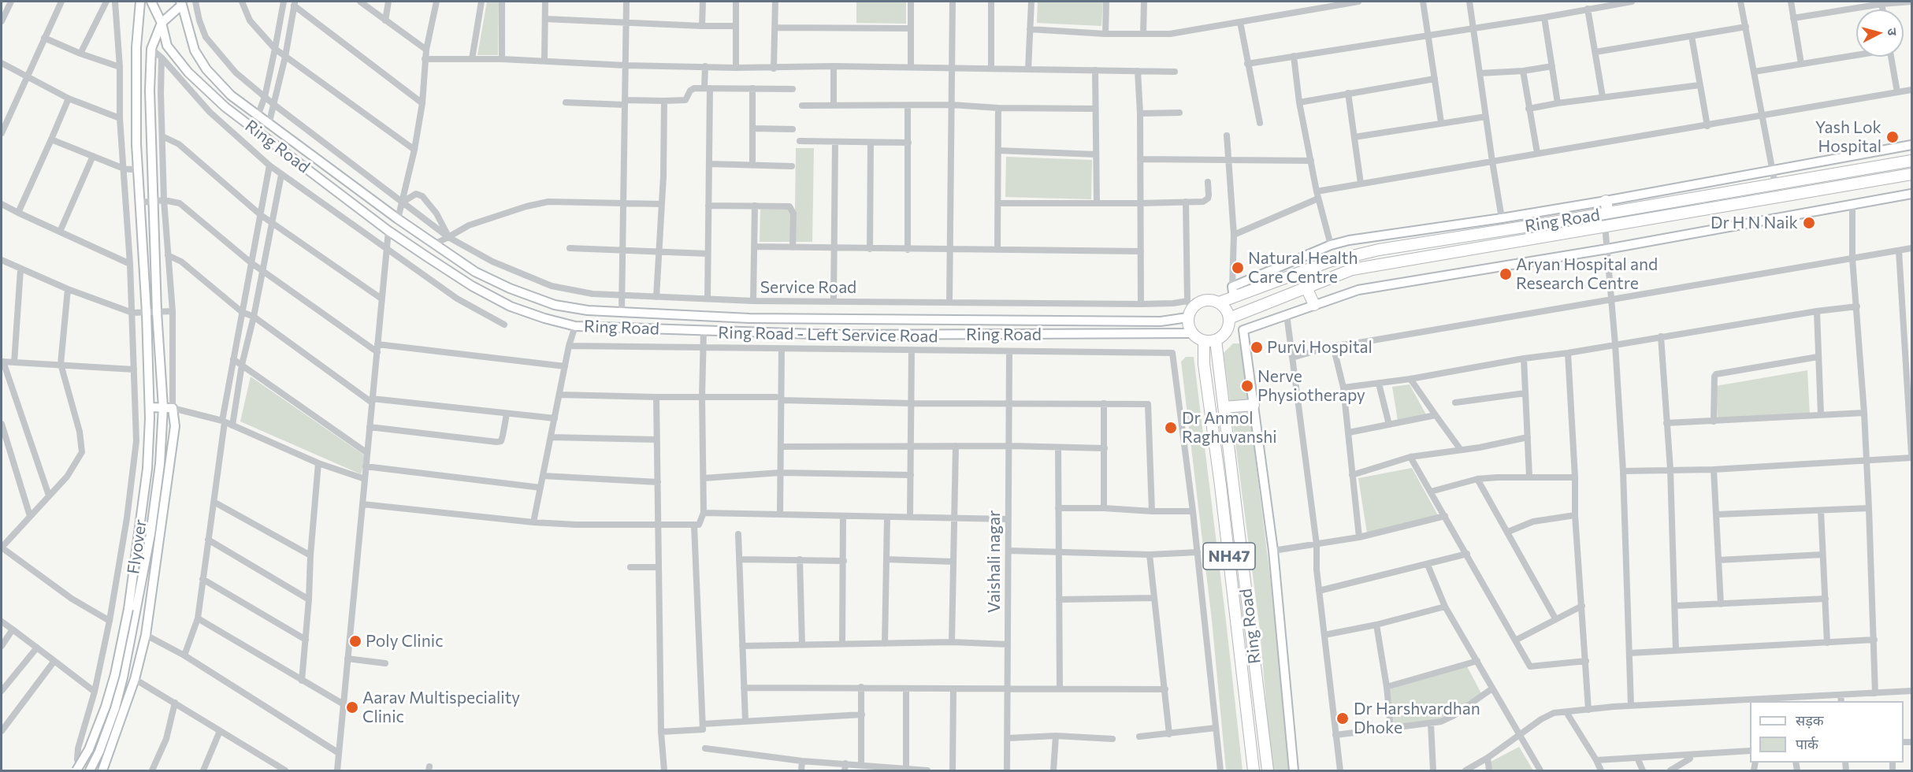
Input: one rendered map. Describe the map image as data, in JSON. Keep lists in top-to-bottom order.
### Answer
{
  "streets": {
    "highway": ["Ring Road", "NH47"],
    "main road": ["Flyover"],
    "street": ["Service Road", "Ring Road - Left Service Road", "Vaishali nagar"]
  },
  "crossings": [
    ["Ring Road", "Service Road"],
    ["Ring Road", "Flyover"],
    ["Ring Road - Left Service Road", "Vaishali nagar"]
  ],
  "places": [
    "Yash Lok Hospital",
    "Dr H N Naik",
    "Natural Health Care Centre",
    "Aryan Hospital and Research Centre",
    "Purvi Hospital",
    "Nerve Physiotherapy",
    "Dr Anmol Raghuvanshi",
    "Poly Clinic",
    "Aarav Multispeciality Clinic",
    "Dr Harshvardhan Dhoke"
  ],
  "legend": ["सड़क", "पार्क"],
  "north": "right"
}
